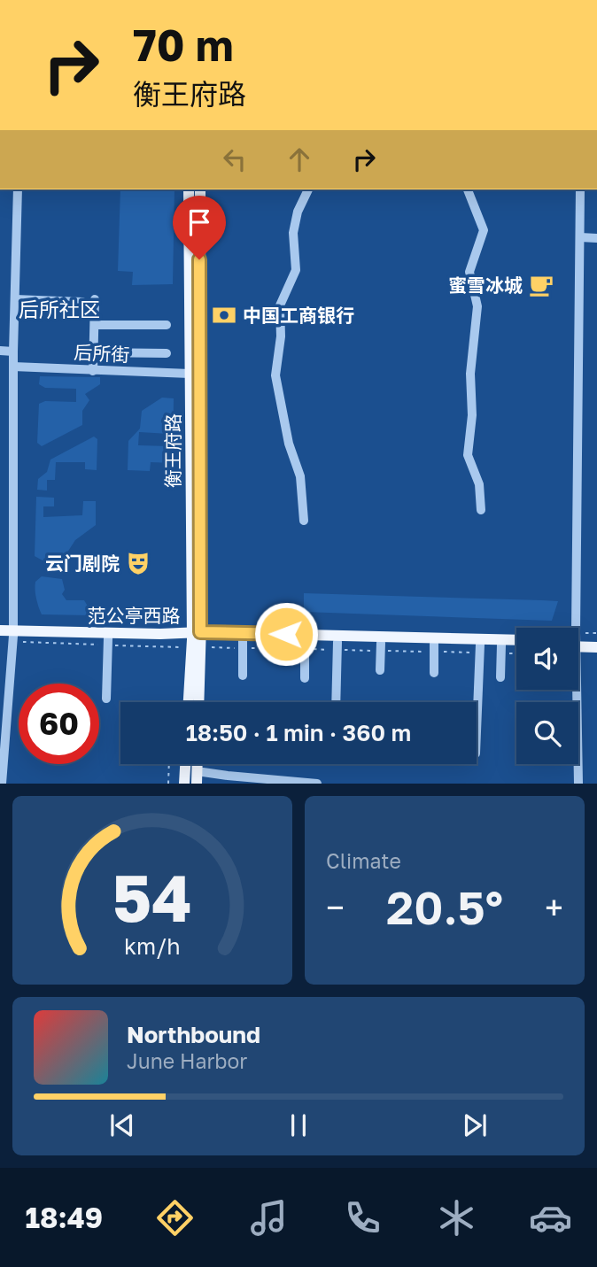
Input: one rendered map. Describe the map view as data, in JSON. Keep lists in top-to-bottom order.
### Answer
{
  "streets": {
    "main road": ["衡王府路", "范公亭西路"],
    "street": ["后所街"]
  },
  "crossings": [
    ["后所街", "衡王府路"],
    ["衡王府路", "范公亭西路"]
  ],
  "districts": ["后所社区"],
  "places": {
    "cafe": ["蜜雪冰城"],
    "bank": ["中国工商银行"],
    "theatre": ["云门剧院"]
  },
  "page": {
    "turn": ["70 m", "衡王府路"],
    "limit": "60",
    "trip": "18:50 · 1 min · 360 m",
    "tile": "Climate",
    "heat": ["−", "20.5°", "+"],
    "song": ["Northbound", "June Harbor"],
    "tabs": "18:49",
    "gauge": ["54", "km/h"]
  }
}
